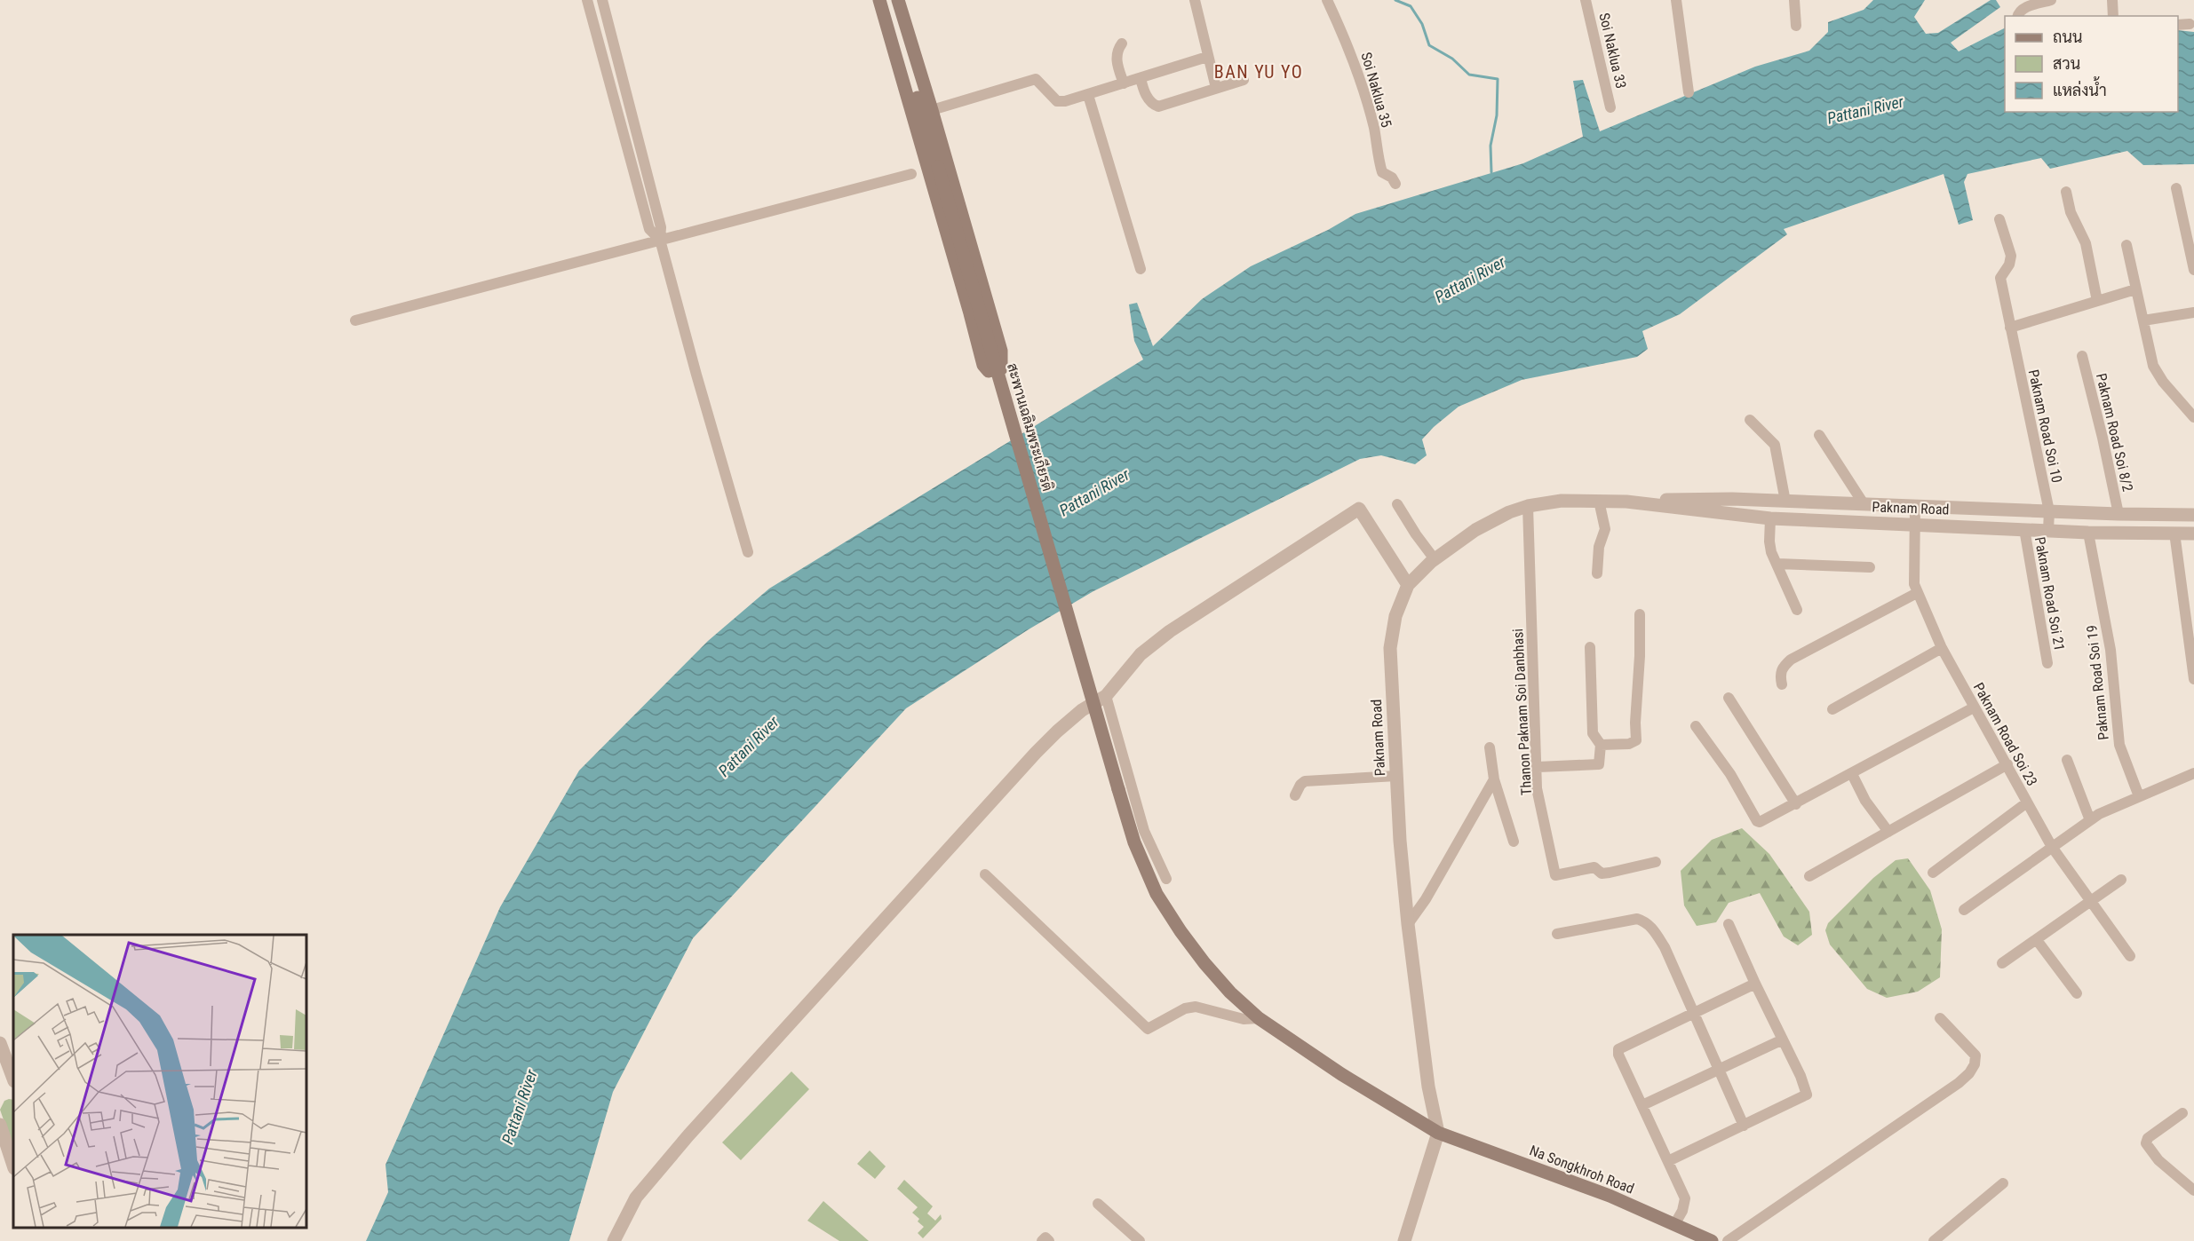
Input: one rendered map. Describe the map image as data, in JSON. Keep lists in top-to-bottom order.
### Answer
{
  "streets": {
    "main road": ["สะพานเฉลิมพระเกียรติ", "Na Songkhroh Road"],
    "street": [
      "Soi Naklua 33",
      "Soi Naklua 35",
      "Paknam Road Soi 10",
      "Paknam Road Soi 8/2",
      "Paknam Road",
      "Paknam Road Soi 21",
      "Paknam Road Soi 19",
      "Thanon Paknam Soi Danbhasi",
      "Paknam Road Soi 23"
    ]
  },
  "crossings": [
    ["Paknam Road Soi 10", "Paknam Road"],
    ["สะพานเฉลิมพระเกียรติ", "Na Songkhroh Road"],
    ["Paknam Road Soi 8/2", "Paknam Road"],
    ["Paknam Road", "Paknam Road Soi 21"],
    ["Paknam Road", "Paknam Road Soi 19"],
    ["Paknam Road", "Thanon Paknam Soi Danbhasi"],
    ["Paknam Road", "Paknam Road Soi 23"],
    ["Paknam Road", "Na Songkhroh Road"]
  ],
  "districts": ["BAN YU YO"],
  "water": ["Pattani River"],
  "legend": ["ถนน", "สวน", "แหล่งน้ำ"]
}
